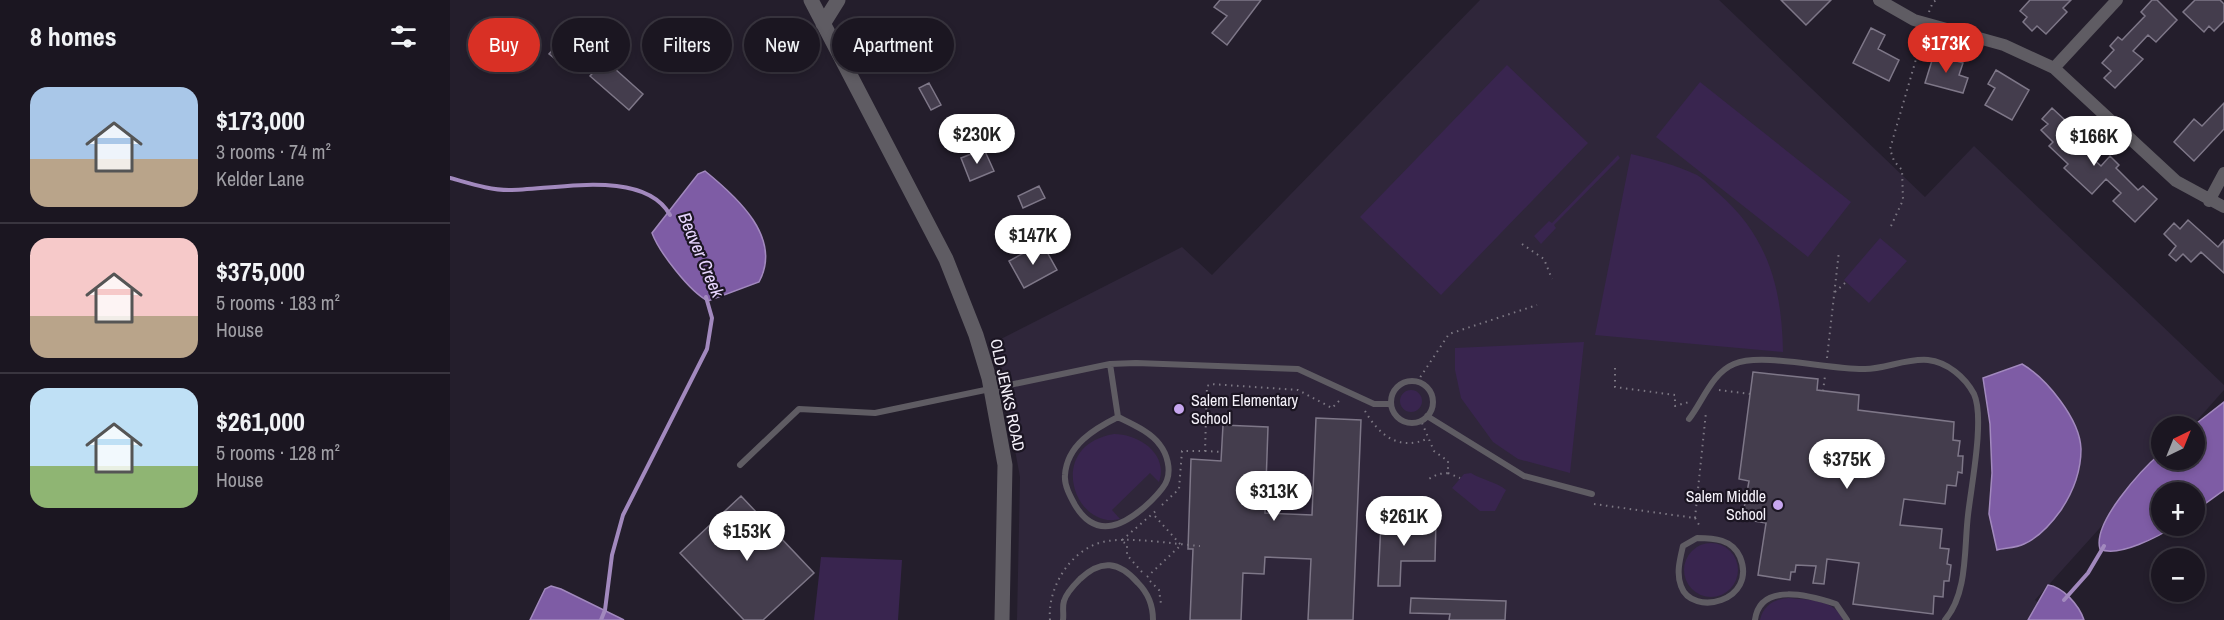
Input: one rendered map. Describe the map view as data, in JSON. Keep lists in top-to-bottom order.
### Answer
{
  "streets": {
    "street": ["OLD JENKS ROAD"]
  },
  "water": ["Beaver Creek"],
  "places": ["Salem Elementary School", "Salem Middle School"],
  "north": "top right",
  "page": {
    "heading": "8 homes",
    "chip": [
      "Buy",
      "Rent",
      "Filters",
      "New",
      "Apartment"
    ],
    "price": [
      "$173K",
      "$230K",
      "$166K",
      "$147K",
      "$375K",
      "$313K",
      "$261K",
      "$153K"
    ],
    "list": [
      {
        "name": "$173,000",
        "note": "3 rooms · 74 m² · Kelder Lane"
      },
      {
        "name": "$375,000",
        "note": "5 rooms · 183 m² · House"
      },
      {
        "name": "$261,000",
        "note": "5 rooms · 128 m² · House"
      }
    ],
    "map_buttons": ["+", "−"]
  }
}
